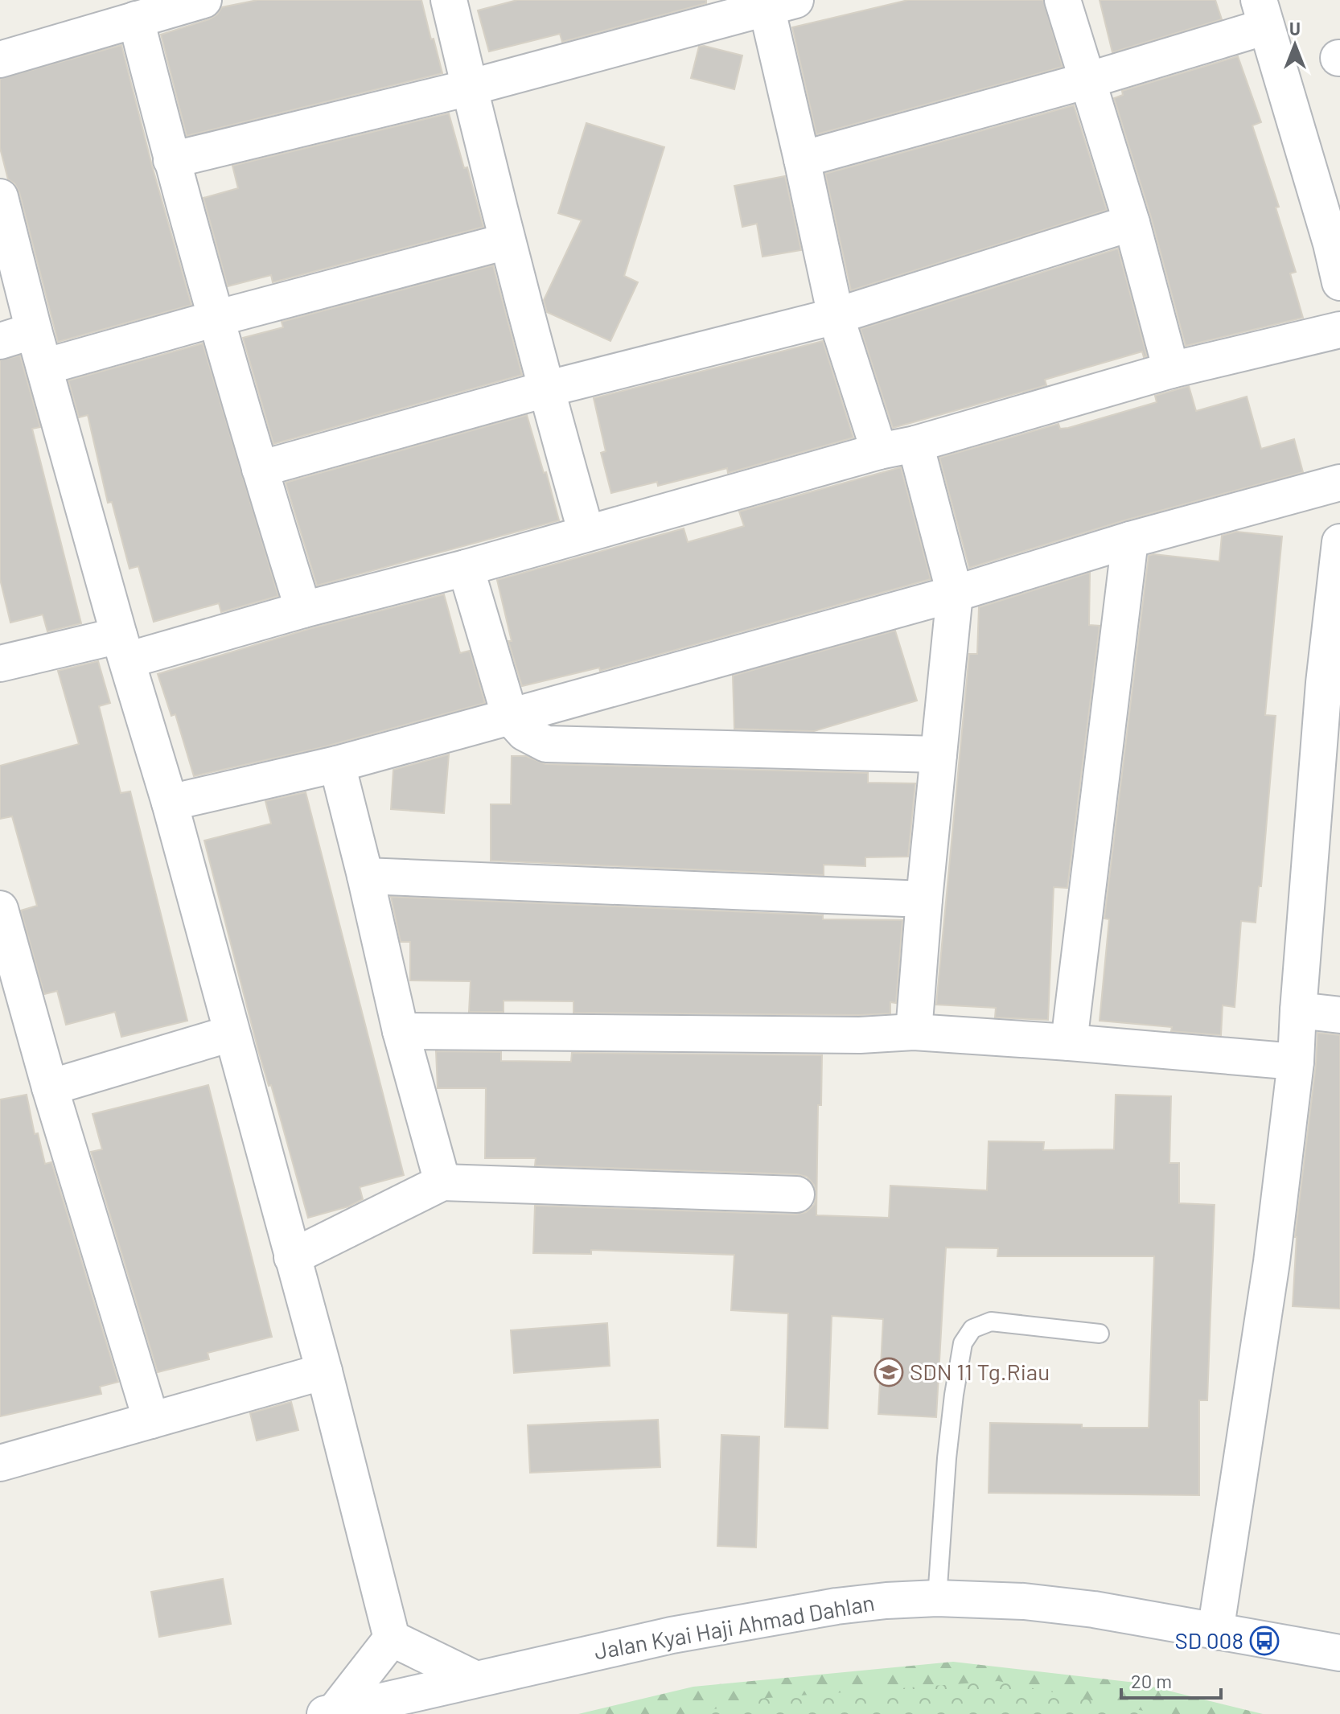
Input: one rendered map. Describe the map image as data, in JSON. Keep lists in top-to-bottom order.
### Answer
{
  "streets": {
    "street": ["Jalan Kyai Haji Ahmad Dahlan"]
  },
  "places": {
    "school or university": ["SDN 11 Tg.Riau"],
    "bus stop": ["SD 008"]
  },
  "scale_bar": "20 m",
  "north": "top"
}
